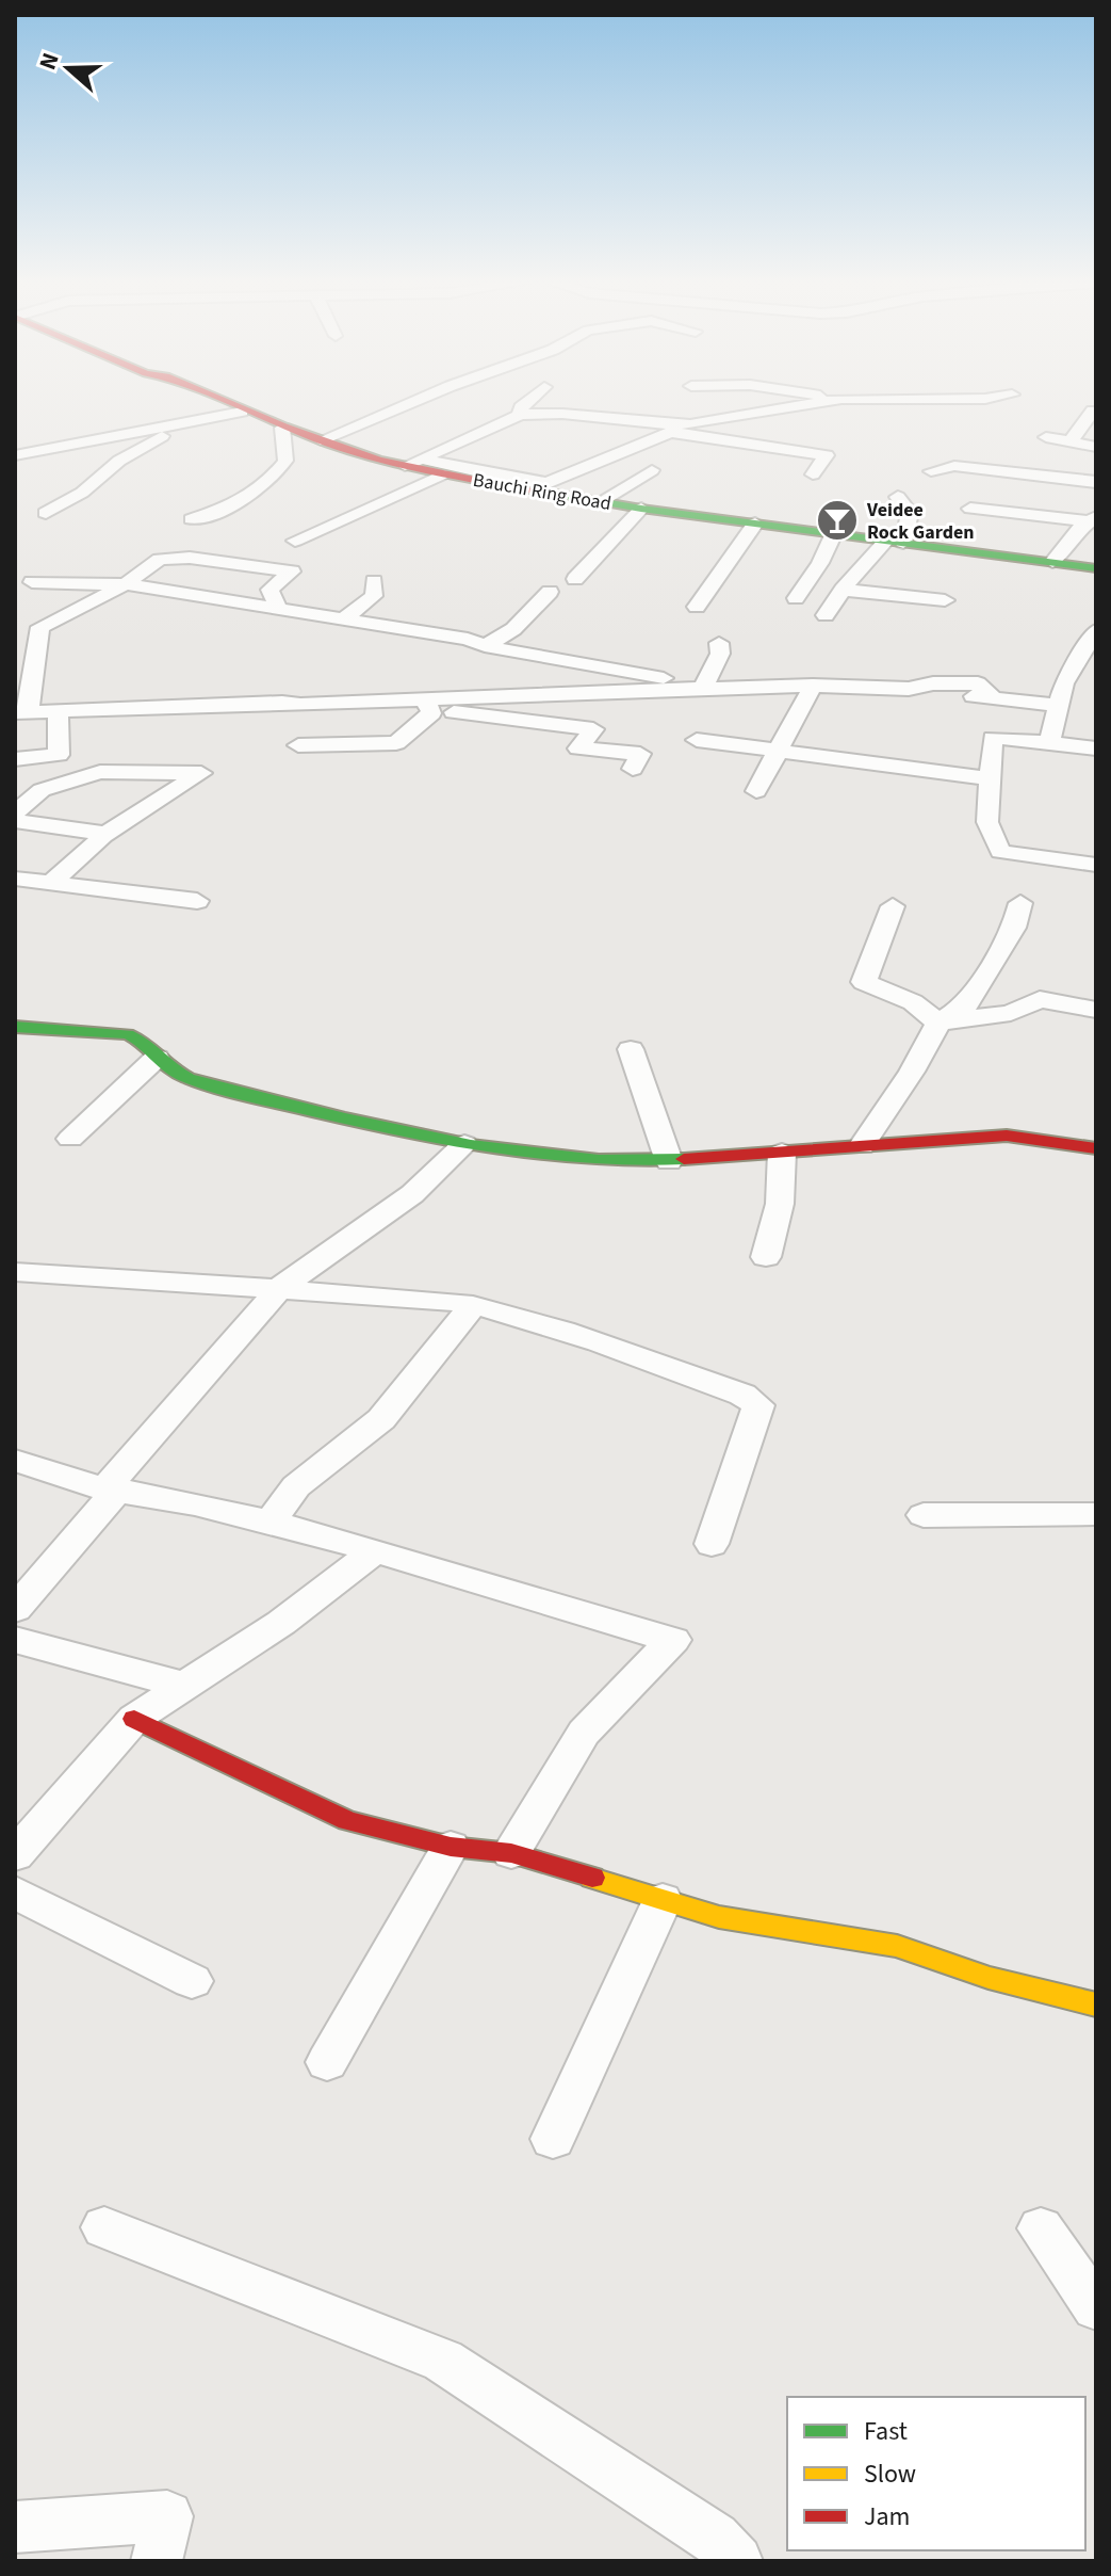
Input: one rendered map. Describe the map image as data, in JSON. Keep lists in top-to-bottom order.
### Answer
{
  "streets": {
    "main road": ["Bauchi Ring Road"]
  },
  "places": {
    "bar": ["Veidee Rock Garden"]
  },
  "legend": ["Fast", "Slow", "Jam"],
  "north": "left"
}
